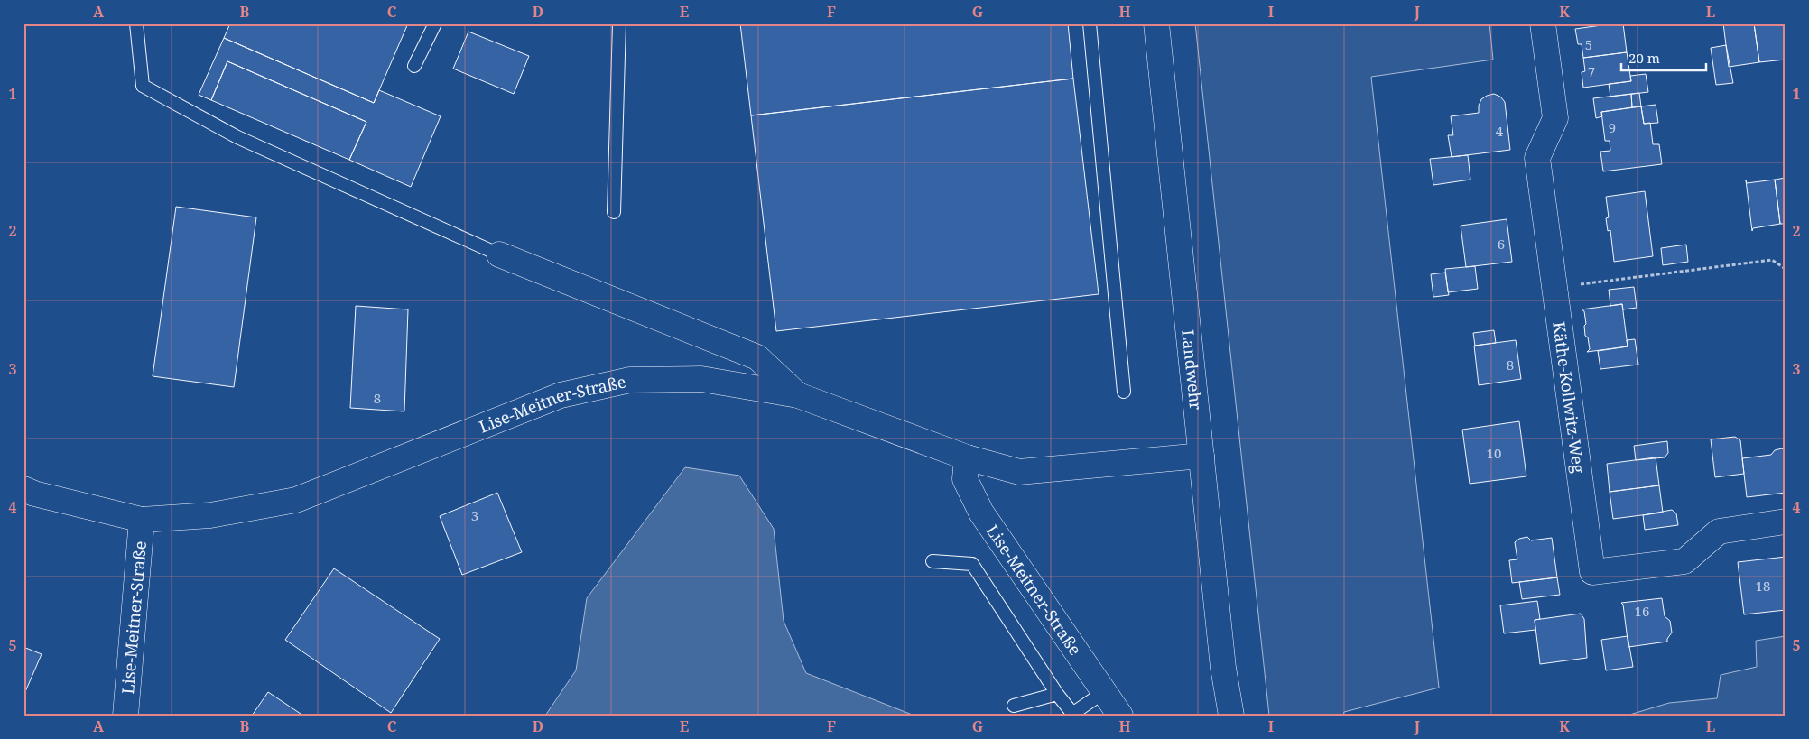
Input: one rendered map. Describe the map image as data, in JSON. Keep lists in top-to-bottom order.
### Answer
{
  "streets": {
    "street": ["Landwehr", "Käthe-Kollwitz-Weg", "Lise-Meitner-Straße"]
  },
  "crossings": [
    ["Landwehr", "Lise-Meitner-Straße"]
  ],
  "house_numbers": [
    "5",
    "7",
    "9",
    "4",
    "6",
    "8",
    "8",
    "10",
    "3",
    "18",
    "16"
  ],
  "scale_bar": "20 m",
  "grid": {
    "columns": [
      "A",
      "B",
      "C",
      "D",
      "E",
      "F",
      "G",
      "H",
      "I",
      "J",
      "K",
      "L"
    ],
    "rows": [
      "1",
      "2",
      "3",
      "4",
      "5"
    ]
  }
}
